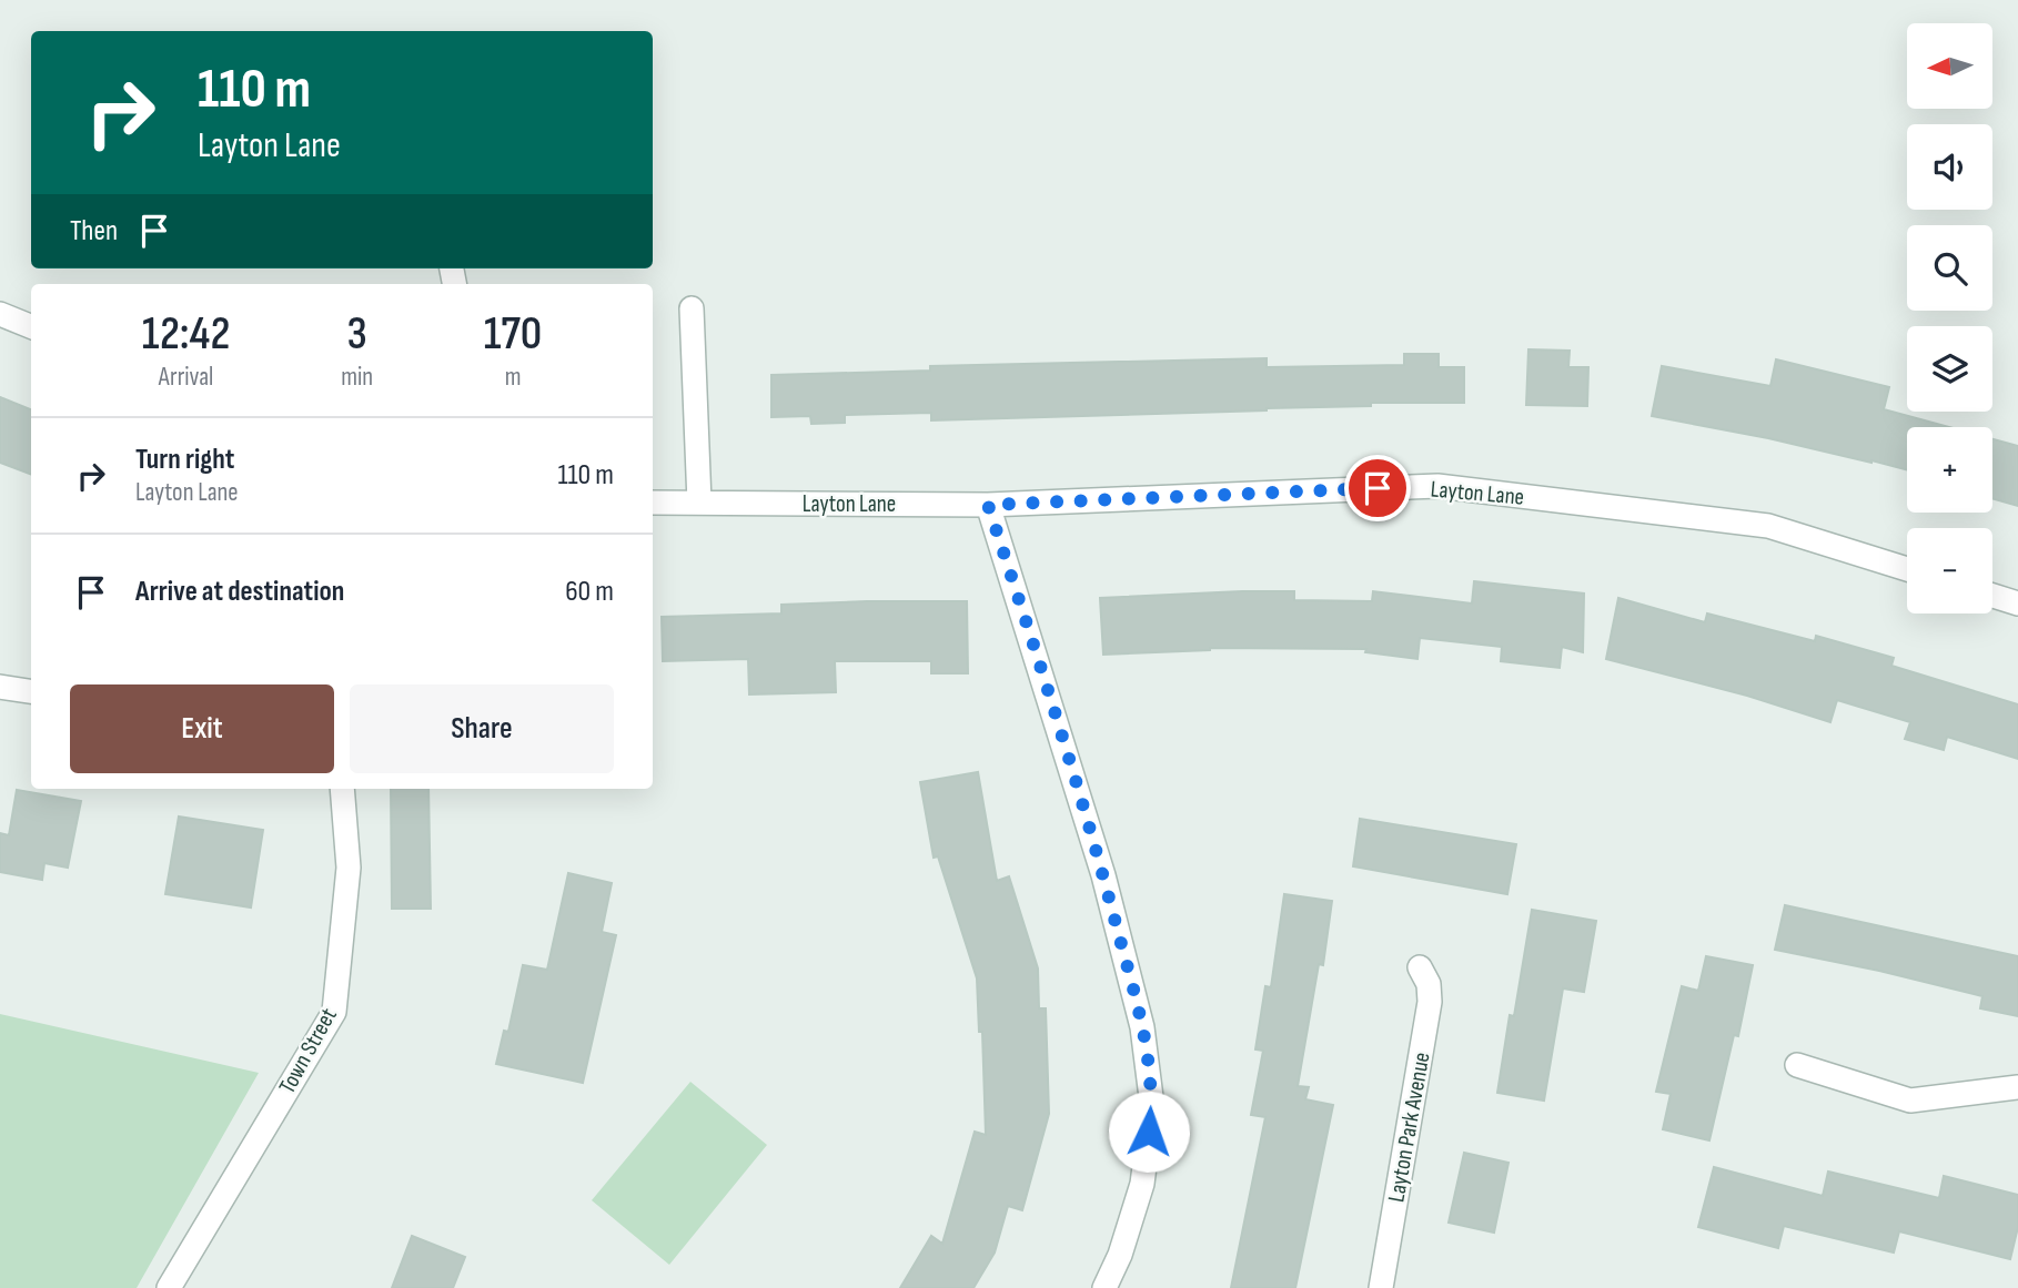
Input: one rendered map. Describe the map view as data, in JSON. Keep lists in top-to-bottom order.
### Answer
{
  "streets": {
    "street": ["Layton Lane", "Town Street", "Layton Park Avenue"]
  },
  "north": "left",
  "page": {
    "map_buttons": ["+", "−"],
    "turn": ["110 m", "Layton Lane"],
    "then": "Then",
    "eta": [
      "12:42",
      "Arrival",
      "3",
      "min",
      "170",
      "m"
    ],
    "list": [
      {
        "name": "Turn right",
        "note": "Layton Lane",
        "value": "110 m"
      },
      {
        "name": "Arrive at destination",
        "value": "60 m"
      }
    ],
    "buttons": ["Exit", "Share"]
  }
}
